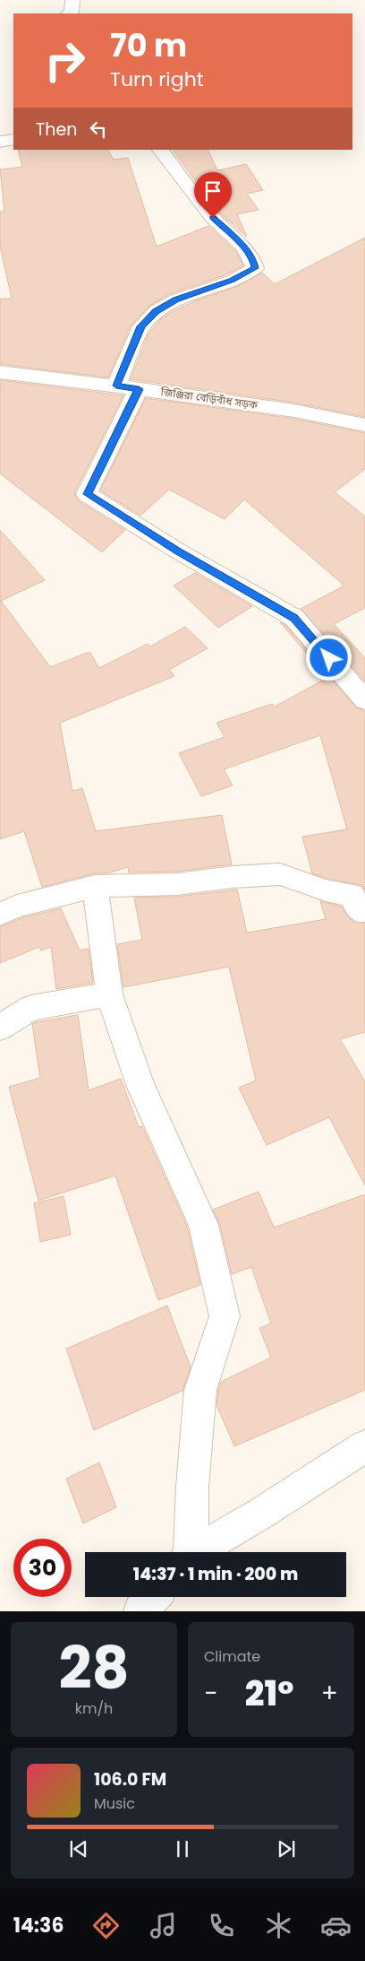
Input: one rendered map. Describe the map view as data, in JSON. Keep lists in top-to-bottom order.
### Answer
{
  "streets": {
    "street": ["জিঞ্জিরা বেড়িবাঁধ সড়ক"]
  },
  "page": {
    "turn": ["70 m", "Turn right"],
    "then": "Then",
    "limit": "30",
    "trip": "14:37 · 1 min · 200 m",
    "tile": [
      ["28", "km/h"],
      "Climate"
    ],
    "heat": ["−", "21°", "+"],
    "song": ["106.0 FM", "Music"],
    "tabs": "14:36"
  }
}
